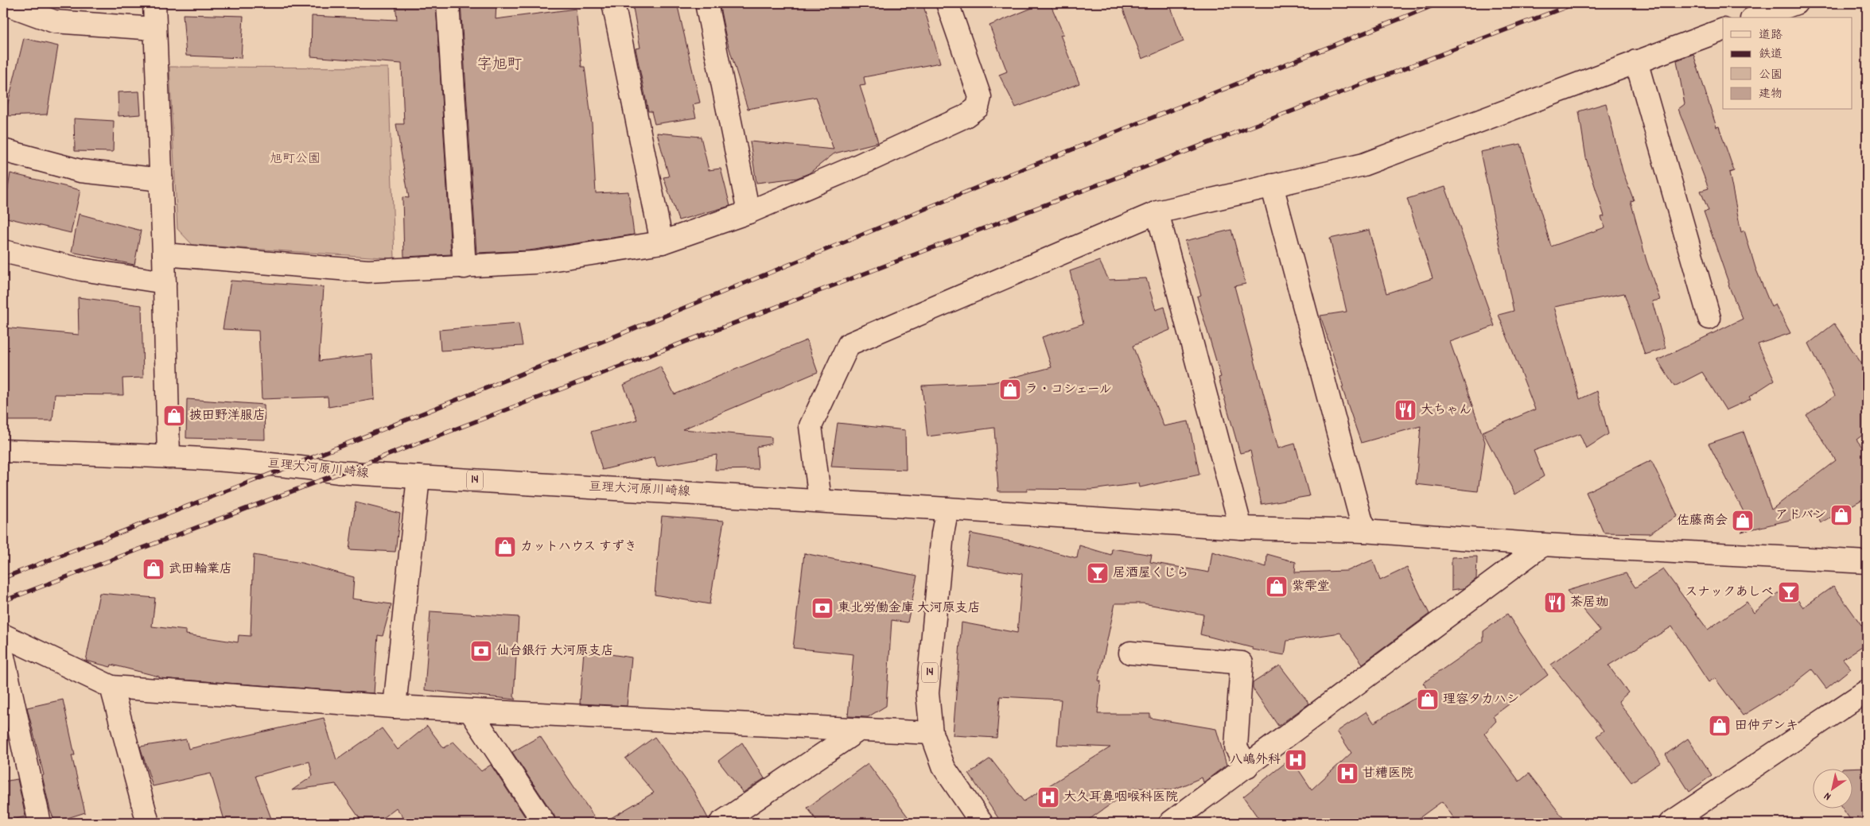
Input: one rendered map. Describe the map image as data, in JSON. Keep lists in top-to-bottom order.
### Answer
{
  "streets": {
    "street": ["亘理大河原川崎線", "14"]
  },
  "crossings": [
    ["亘理大河原川崎線", "14"]
  ],
  "districts": ["字旭町"],
  "parks": ["旭町公園"],
  "places": {
    "shop": [
      "ラ・コシェール",
      "披田野洋服店",
      "アドバン",
      "佐藤商会",
      "カットハウス すずき",
      "武田輪業店",
      "紫雫堂",
      "理容タカハシ",
      "田仲デンキ"
    ],
    "restaurant": ["大ちゃん", "茶居珈"],
    "bar": ["居酒屋くじら", "スナックあしべ"],
    "bank": ["東北労働金庫 大河原支店", "仙台銀行 大河原支店"],
    "hospital": ["八嶋外科", "甘糟医院", "大久耳鼻咽喉科医院"]
  },
  "legend": [
    "道路",
    "鉄道",
    "公園",
    "建物"
  ],
  "north": "bottom left"
}
